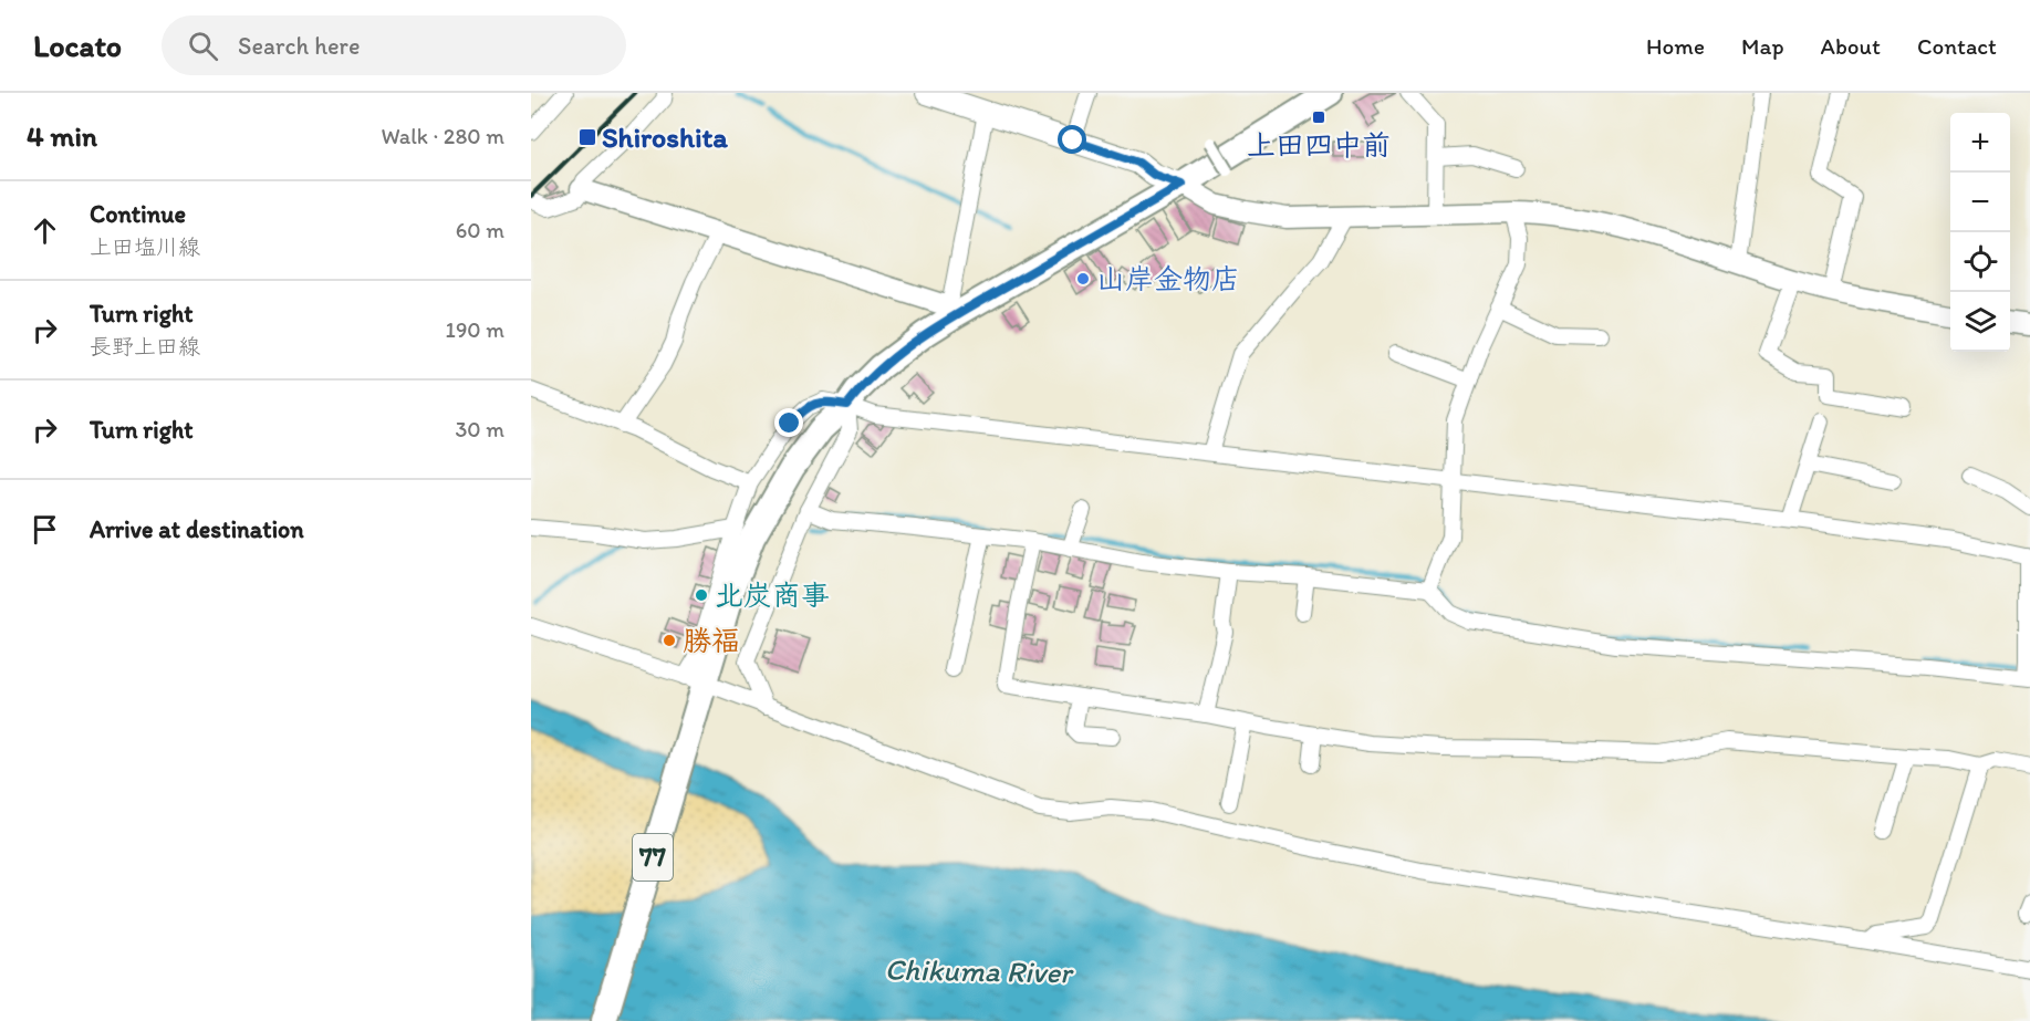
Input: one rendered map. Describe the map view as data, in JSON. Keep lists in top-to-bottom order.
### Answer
{
  "streets": {
    "main road": ["77"]
  },
  "water": ["Chikuma River"],
  "places": {
    "transit": ["上田四中前", "Shiroshita"],
    "other": ["山岸金物店", "北炭商事", "勝福"]
  },
  "page": {
    "header": "Locato",
    "search": "Search here",
    "nav": [
      "Home",
      "Map",
      "About",
      "Contact"
    ],
    "heading": ["4 min", "Walk · 280 m"],
    "map_buttons": ["+", "−"],
    "list": [
      ["Continue", "上田塩川線", "60 m"],
      ["Turn right", "長野上田線", "190 m"],
      ["Turn right", "30 m"],
      "Arrive at destination"
    ]
  }
}
